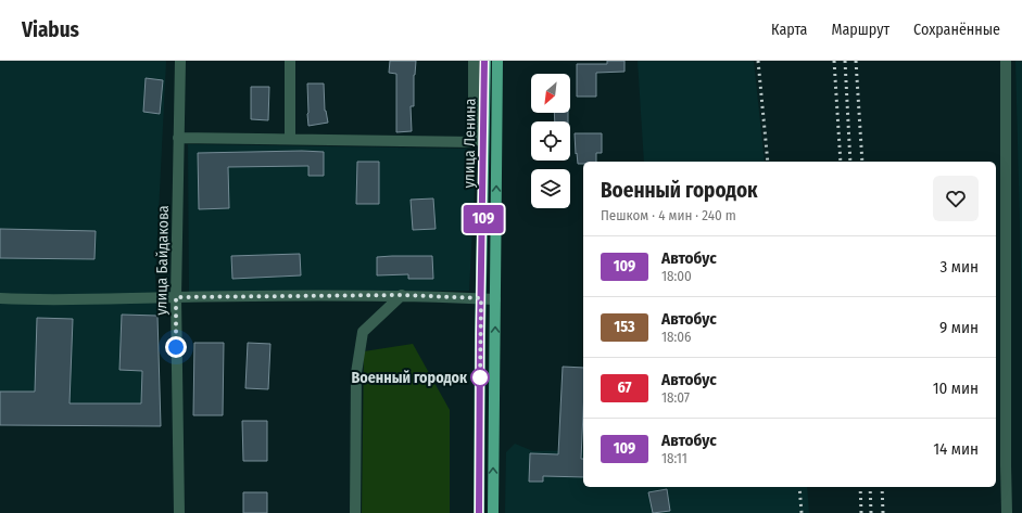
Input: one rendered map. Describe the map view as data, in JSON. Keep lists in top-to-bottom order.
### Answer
{
  "streets": {
    "main road": ["улица Ленина"],
    "street": ["улица Байдакова"]
  },
  "one_way": ["улица Ленина"],
  "places": ["Военный городок"],
  "lines": ["bus line 109"],
  "north": "bottom left",
  "page": {
    "header": "Viabus",
    "nav": ["Карта", "Маршрут", "Сохранённые"],
    "on_map": "109",
    "heading": ["Военный городок", "Пешком · 4 мин · 240 m"],
    "list": [
      {
        "mark": "109",
        "name": "Автобус",
        "note": "18:00",
        "value": "3 мин"
      },
      {
        "mark": "153",
        "name": "Автобус",
        "note": "18:06",
        "value": "9 мин"
      },
      {
        "mark": "67",
        "name": "Автобус",
        "note": "18:07",
        "value": "10 мин"
      },
      {
        "mark": "109",
        "name": "Автобус",
        "note": "18:11",
        "value": "14 мин"
      }
    ]
  }
}
